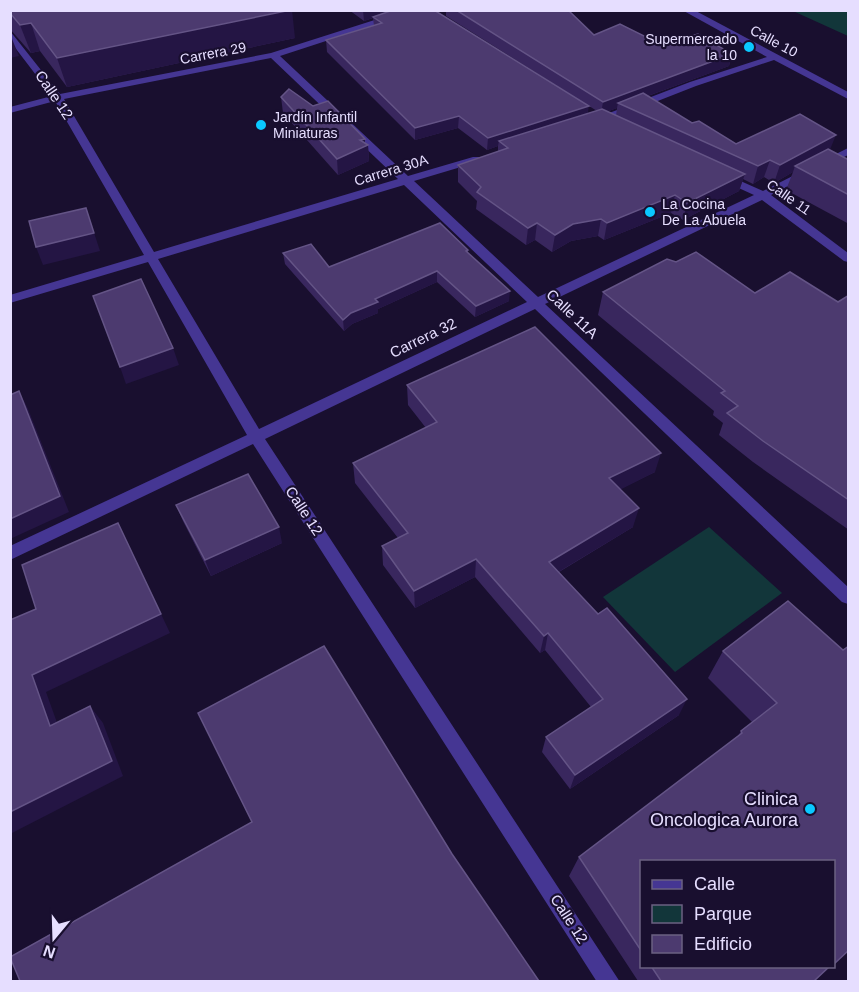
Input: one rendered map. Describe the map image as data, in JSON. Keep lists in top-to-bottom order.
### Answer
{
  "streets": {
    "street": [
      "Calle 10",
      "Carrera 29",
      "Calle 12",
      "Carrera 30A",
      "Calle 11",
      "Calle 11A",
      "Carrera 32"
    ]
  },
  "crossings": [
    ["Carrera 29", "Calle 12"],
    ["Carrera 29", "Calle 11A"],
    ["Calle 12", "Carrera 30A"],
    ["Calle 12", "Carrera 32"],
    ["Carrera 30A", "Calle 11A"],
    ["Calle 11", "Carrera 32"],
    ["Calle 11A", "Carrera 32"]
  ],
  "places": [
    "Supermercado la 10",
    "Jardín Infantil Miniaturas",
    "La Cocina De La Abuela",
    "Clinica Oncologica Aurora"
  ],
  "legend": ["Calle", "Parque", "Edificio"],
  "north": "bottom"
}
